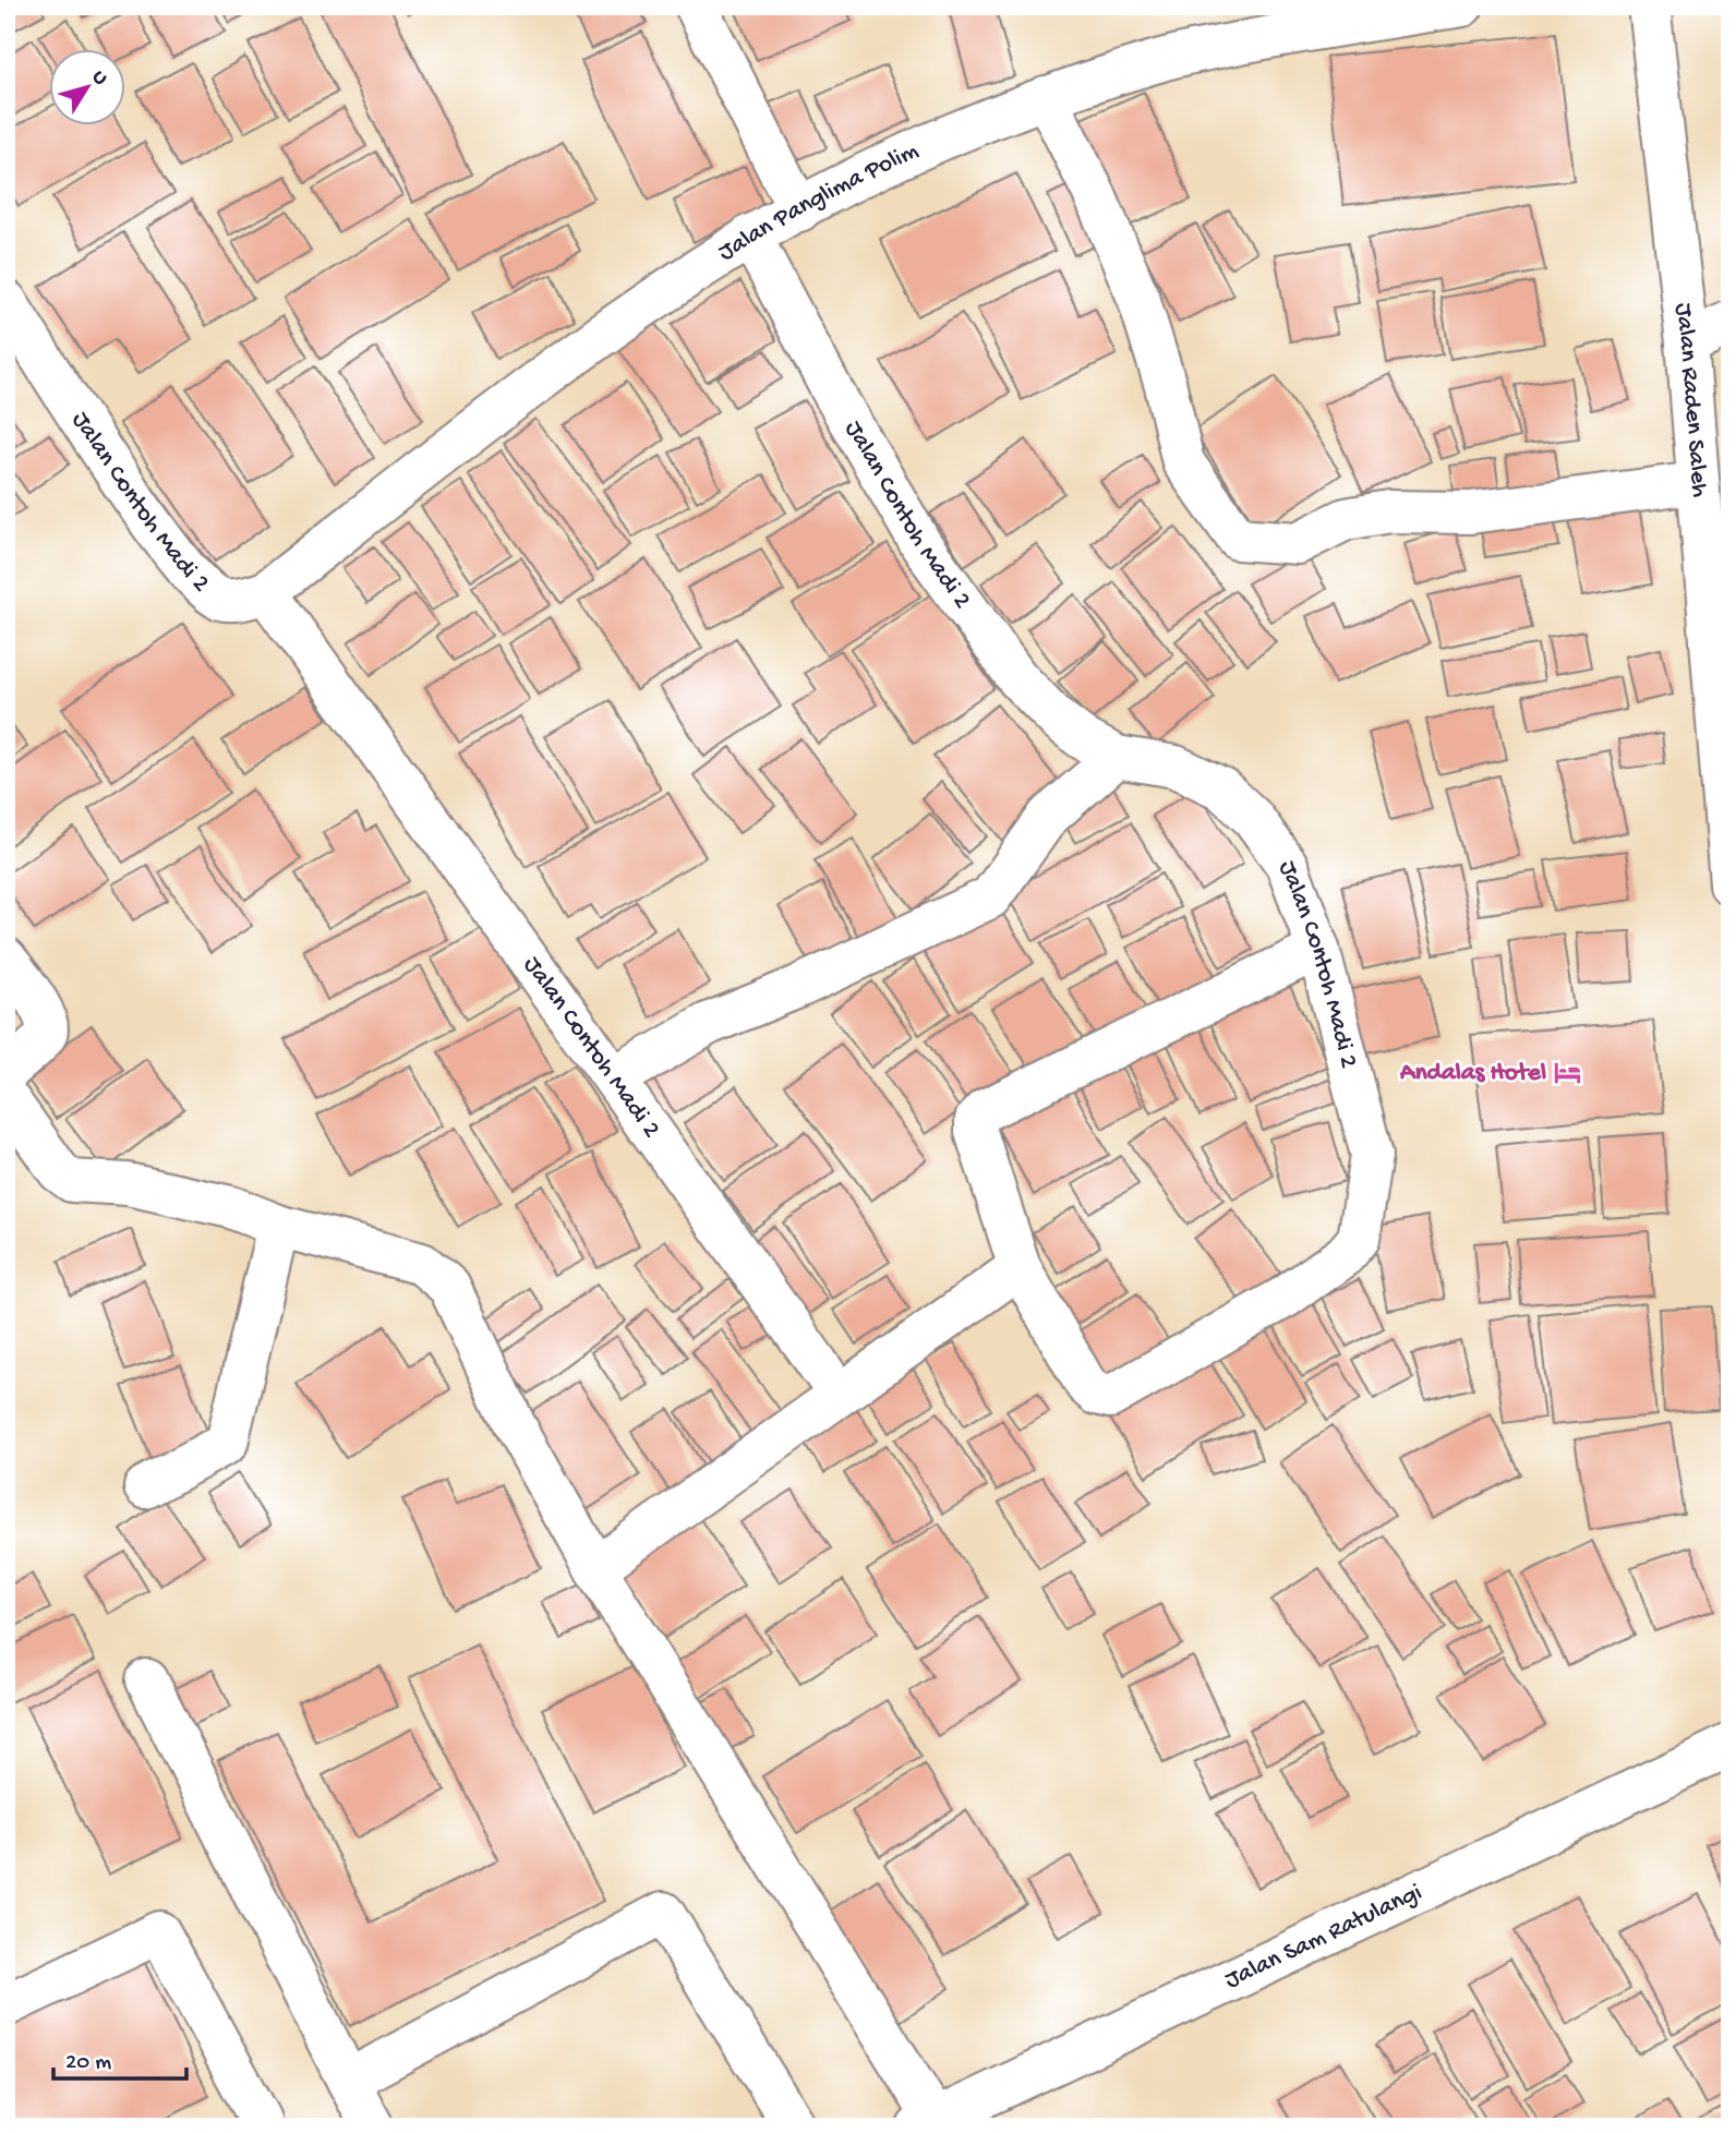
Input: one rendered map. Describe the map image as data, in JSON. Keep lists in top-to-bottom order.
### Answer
{
  "streets": {
    "main road": [
      "Jalan Panglima Polim",
      "Jalan Raden Saleh",
      "Jalan Contoh Madi 2",
      "Jalan Sam Ratulangi"
    ]
  },
  "crossings": [
    ["Jalan Panglima Polim", "Jalan Contoh Madi 2"]
  ],
  "places": {
    "hotel": ["Andalas Hotel"]
  },
  "scale_bar": "20 m",
  "north": "top right"
}
